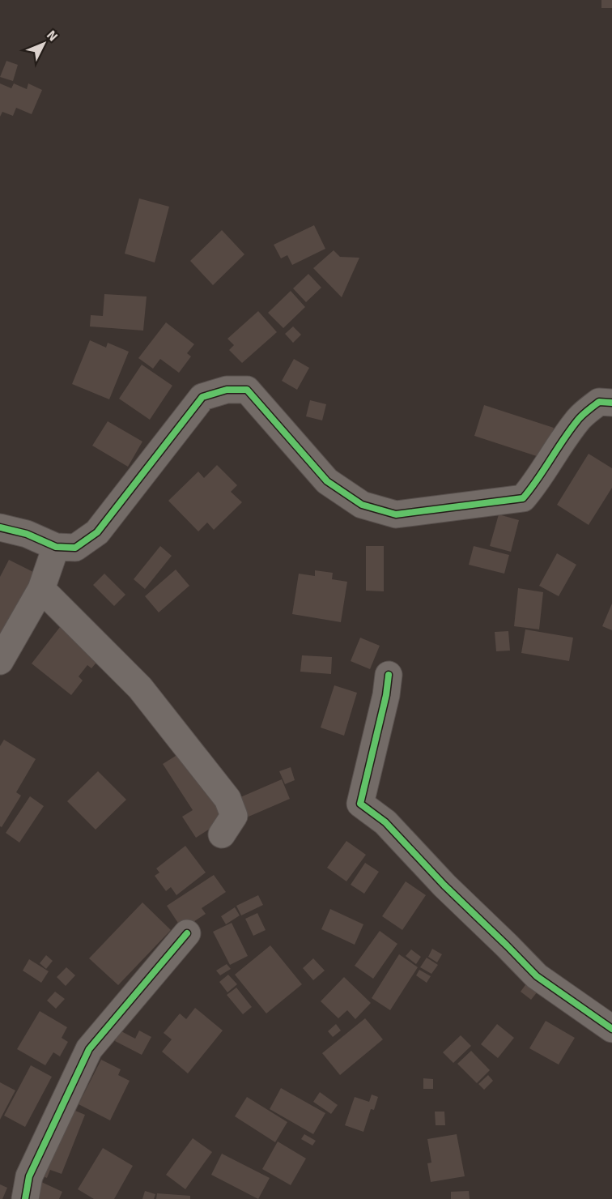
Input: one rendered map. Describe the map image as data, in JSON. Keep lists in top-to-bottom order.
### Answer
{
  "north": "top right"
}
